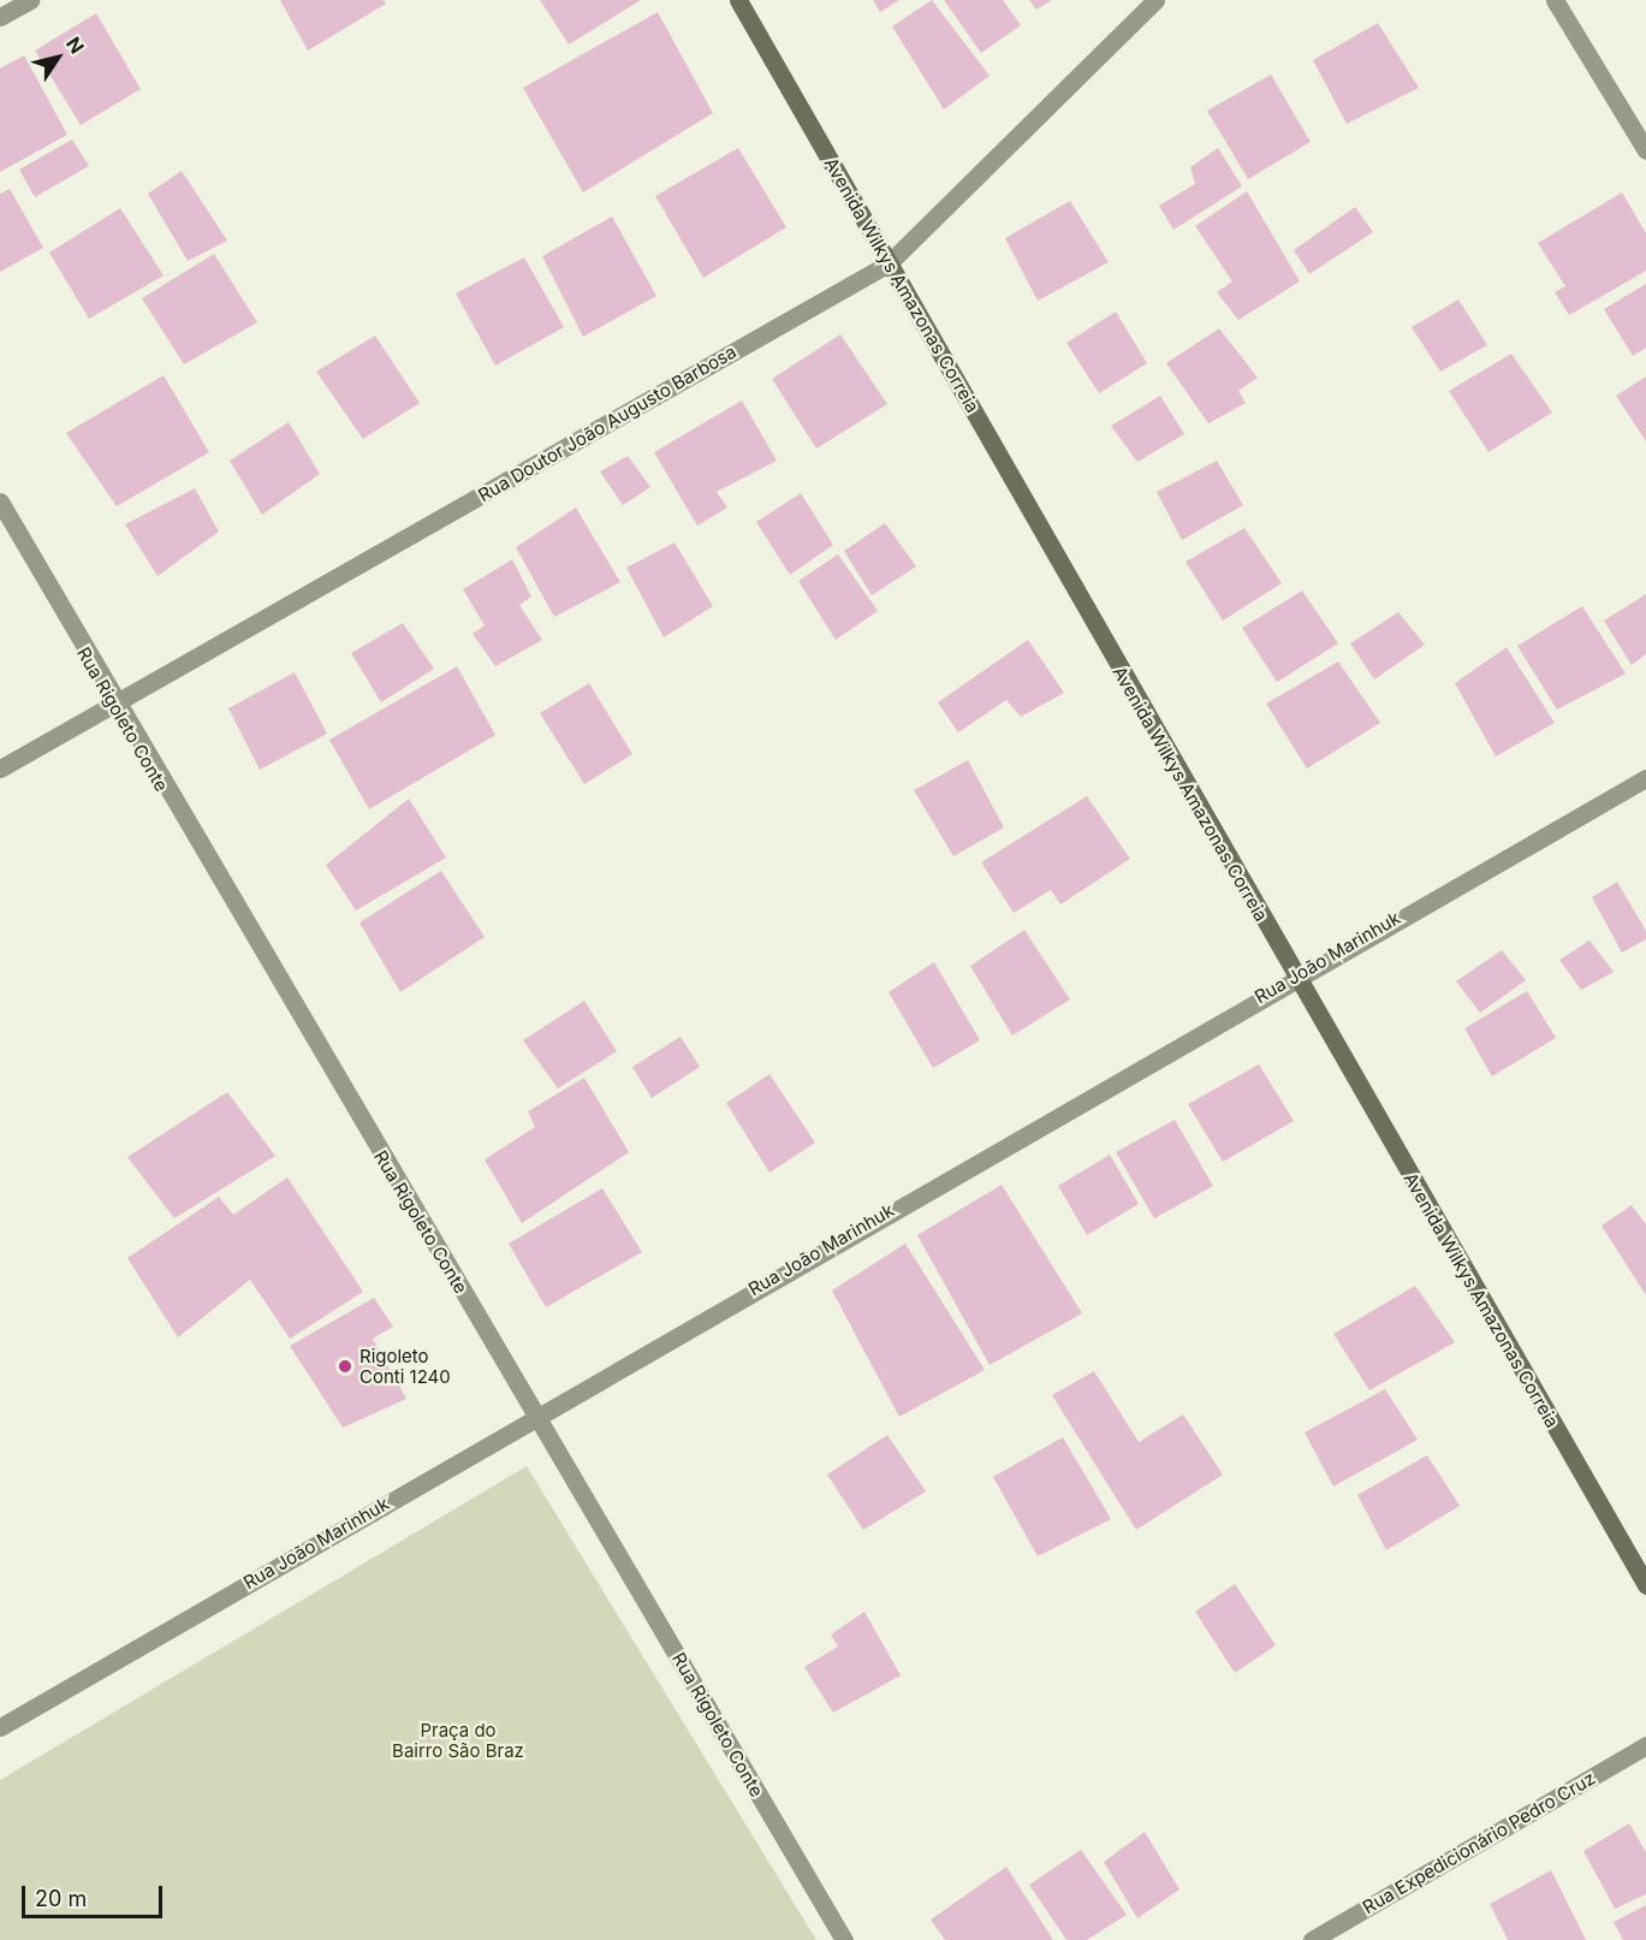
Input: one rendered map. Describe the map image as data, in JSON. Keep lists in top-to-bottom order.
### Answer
{
  "streets": {
    "street": [
      "Avenida Wilkys Amazonas Correia",
      "Rua Doutor João Augusto Barbosa",
      "Rua Rigoleto Conte",
      "Rua João Marinhuk",
      "Rua Expedicionário Pedro Cruz"
    ]
  },
  "crossings": [
    ["Avenida Wilkys Amazonas Correia", "Rua Doutor João Augusto Barbosa"],
    ["Avenida Wilkys Amazonas Correia", "Rua João Marinhuk"],
    ["Rua Doutor João Augusto Barbosa", "Rua Rigoleto Conte"],
    ["Rua Rigoleto Conte", "Rua João Marinhuk"]
  ],
  "parks": ["Praça do Bairro São Braz"],
  "places": ["Rigoleto Conti 1240"],
  "scale_bar": "20 m",
  "north": "top right"
}
